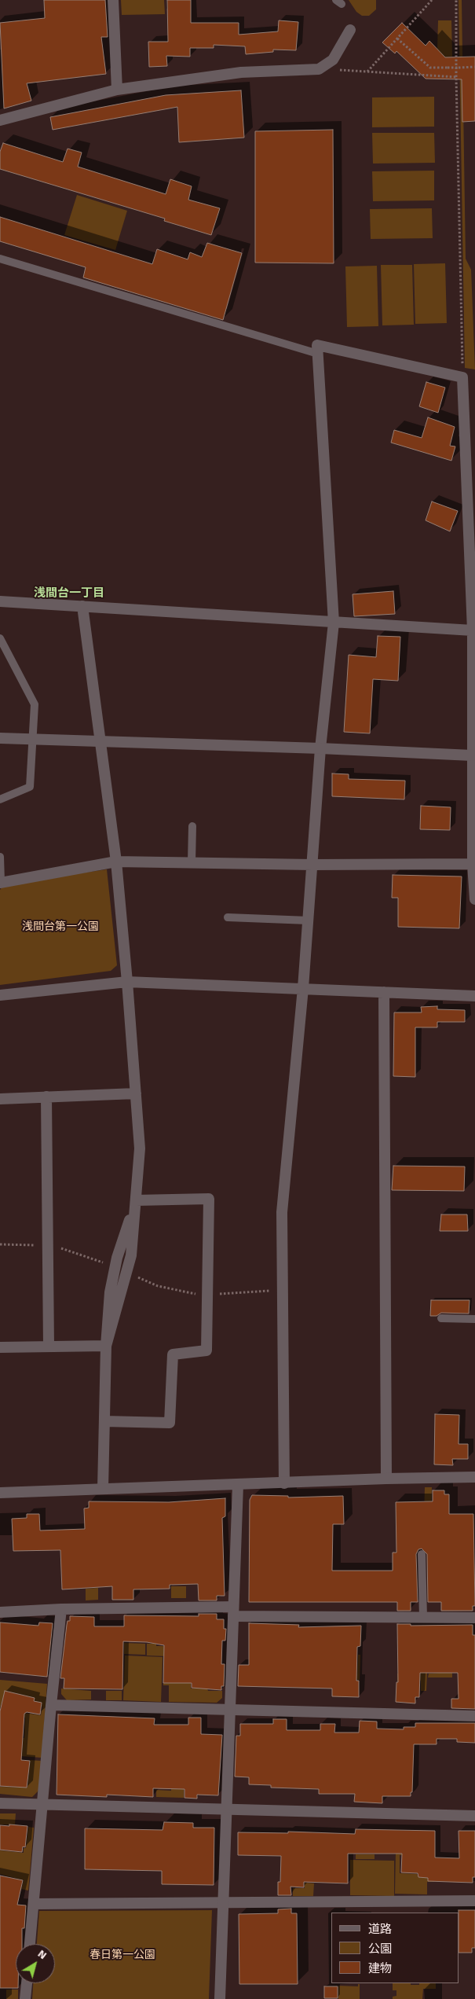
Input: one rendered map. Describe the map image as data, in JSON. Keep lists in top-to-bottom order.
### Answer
{
  "districts": ["浅間台一丁目"],
  "parks": ["浅間台第一公園", "春日第一公園"],
  "legend": ["道路", "公園", "建物"],
  "north": "top right"
}
